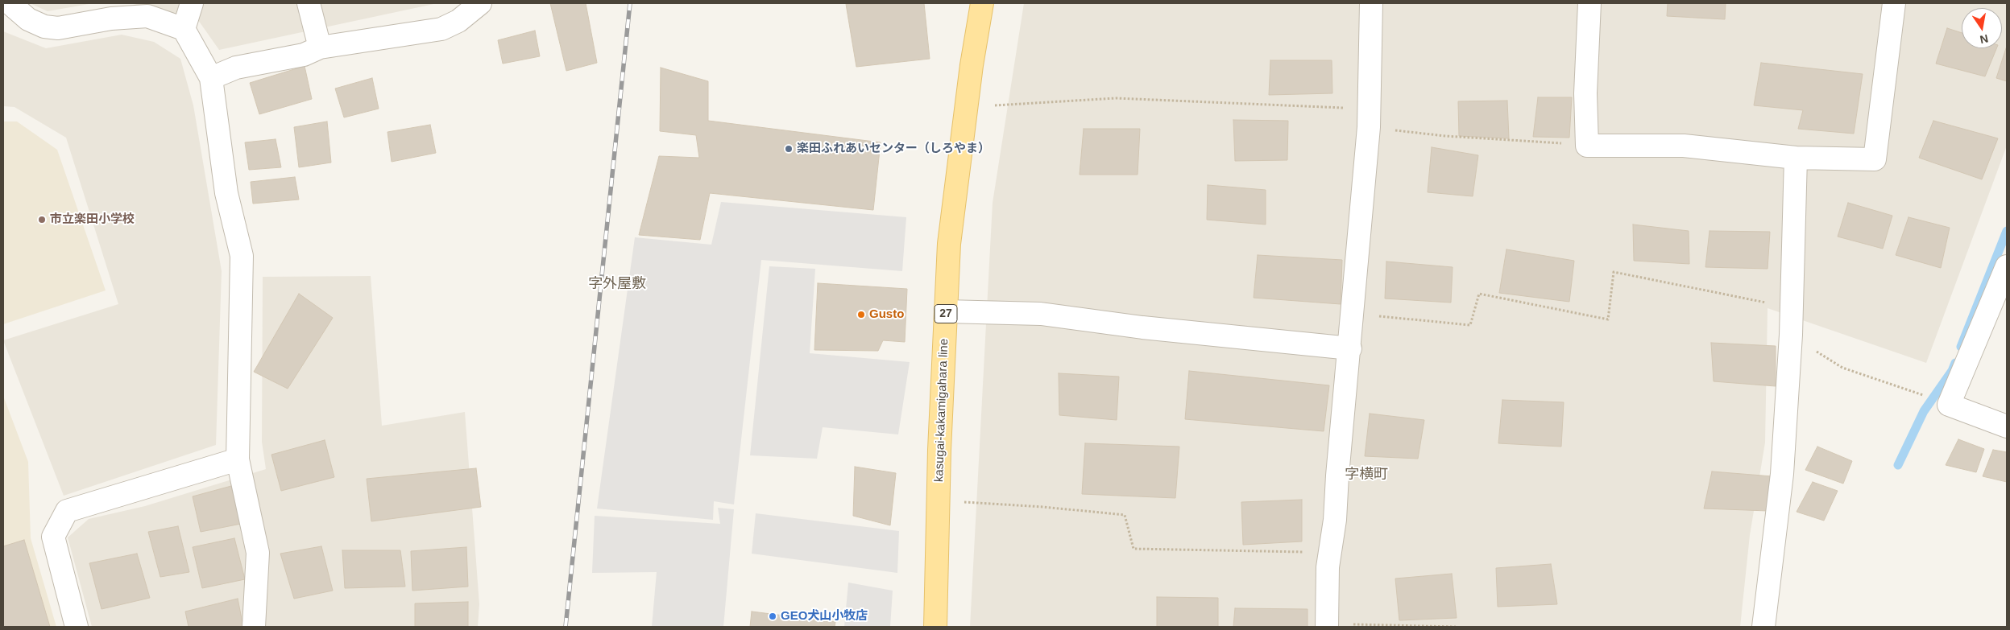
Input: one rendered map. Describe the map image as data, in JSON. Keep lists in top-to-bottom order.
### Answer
{
  "streets": {
    "main road": ["27", "kasugai-kakamigahara line"]
  },
  "districts": ["字外屋敷", "字横町"],
  "places": [
    "楽田ふれあいセンター（しろやま）",
    "市立楽田小学校",
    "Gusto",
    "GEO犬山小牧店"
  ],
  "north": "bottom"
}
